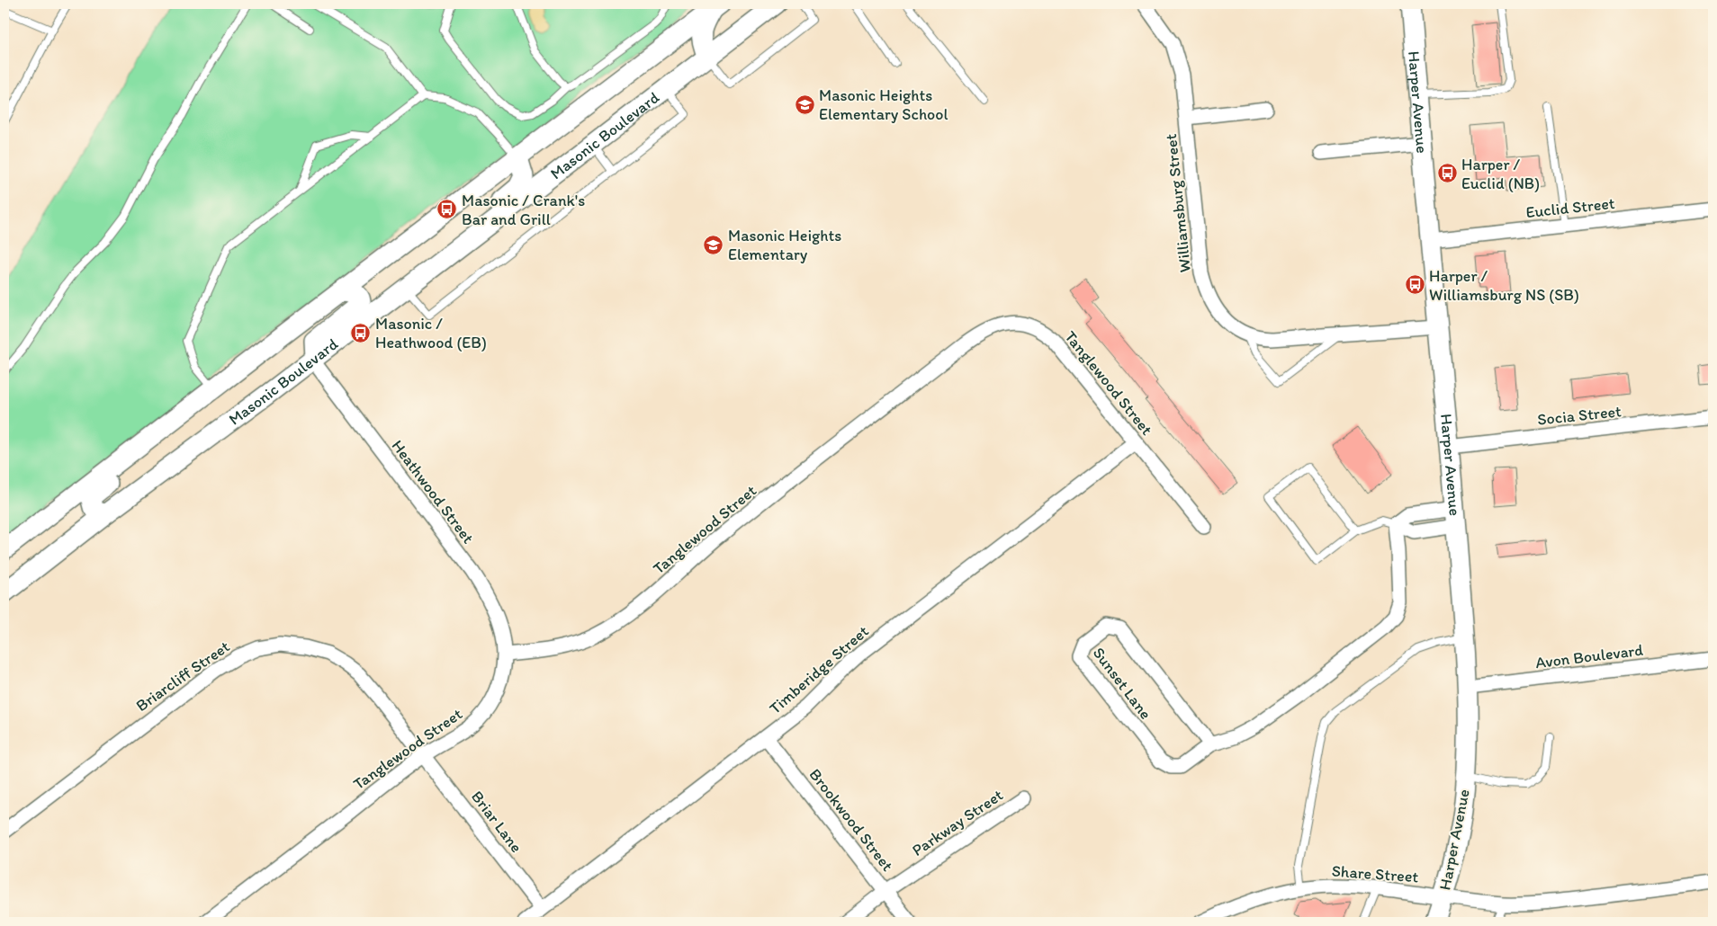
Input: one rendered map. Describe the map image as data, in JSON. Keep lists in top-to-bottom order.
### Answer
{
  "streets": {
    "main road": ["Harper Avenue", "Masonic Boulevard"],
    "street": [
      "Williamsburg Street",
      "Euclid Street",
      "Tanglewood Street",
      "Socia Street",
      "Heathwood Street",
      "Avon Boulevard",
      "Timberidge Street",
      "Briarcliff Street",
      "Sunset Lane",
      "Brookwood Street",
      "Briar Lane",
      "Parkway Street",
      "Share Street"
    ]
  },
  "crossings": [
    ["Harper Avenue", "Williamsburg Street"],
    ["Harper Avenue", "Euclid Street"],
    ["Harper Avenue", "Socia Street"],
    ["Harper Avenue", "Avon Boulevard"],
    ["Harper Avenue", "Share Street"],
    ["Masonic Boulevard", "Heathwood Street"],
    ["Tanglewood Street", "Heathwood Street"],
    ["Tanglewood Street", "Timberidge Street"],
    ["Tanglewood Street", "Briarcliff Street"],
    ["Tanglewood Street", "Briar Lane"],
    ["Timberidge Street", "Brookwood Street"],
    ["Timberidge Street", "Briar Lane"],
    ["Briarcliff Street", "Briar Lane"],
    ["Brookwood Street", "Parkway Street"]
  ],
  "places": {
    "school or university": ["Masonic Heights Elementary School", "Masonic Heights Elementary"],
    "bus stop": [
      "Harper / Euclid (NB)",
      "Masonic / Crank's Bar and Grill",
      "Harper / Williamsburg NS (SB)",
      "Masonic / Heathwood (EB)"
    ]
  }
}
